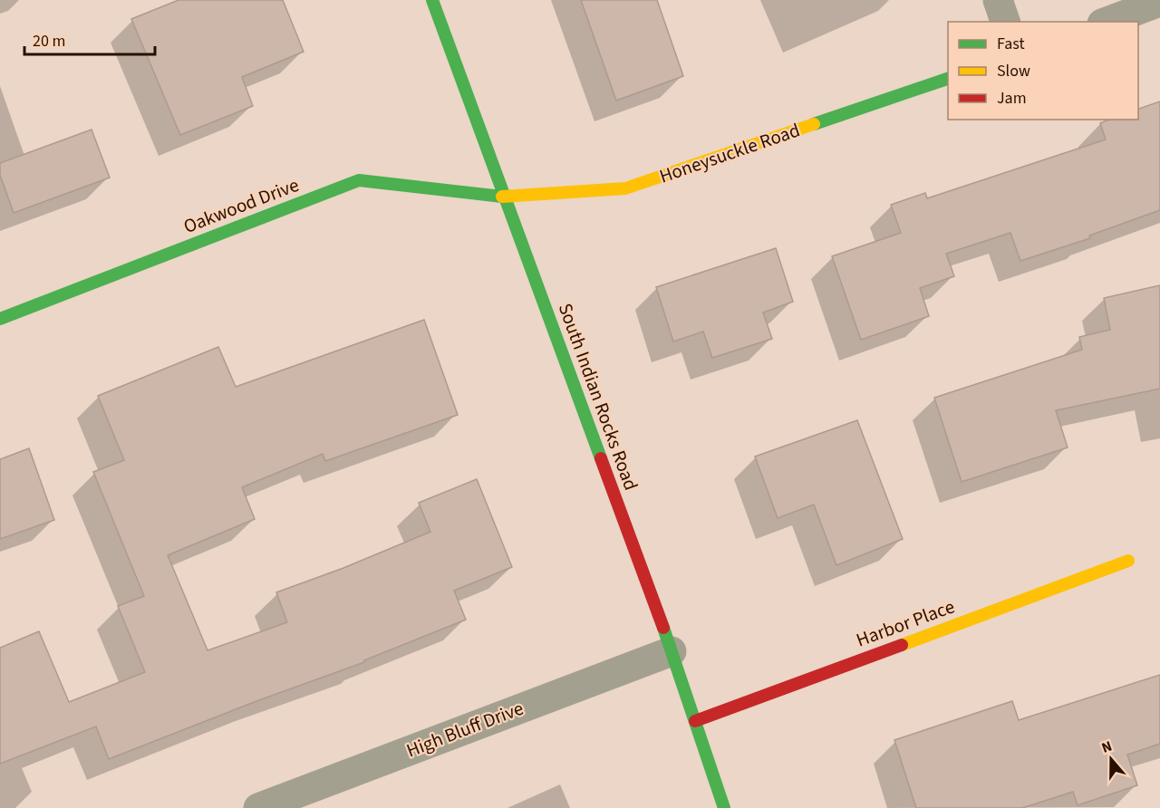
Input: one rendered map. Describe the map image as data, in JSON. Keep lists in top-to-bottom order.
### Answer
{
  "streets": {
    "street": [
      "Honeysuckle Road",
      "Oakwood Drive",
      "South Indian Rocks Road",
      "Harbor Place",
      "High Bluff Drive"
    ]
  },
  "crossings": [
    ["Honeysuckle Road", "Oakwood Drive"],
    ["Honeysuckle Road", "South Indian Rocks Road"],
    ["Oakwood Drive", "South Indian Rocks Road"],
    ["South Indian Rocks Road", "Harbor Place"],
    ["South Indian Rocks Road", "High Bluff Drive"]
  ],
  "legend": ["Fast", "Slow", "Jam"],
  "scale_bar": "20 m",
  "north": "top"
}
